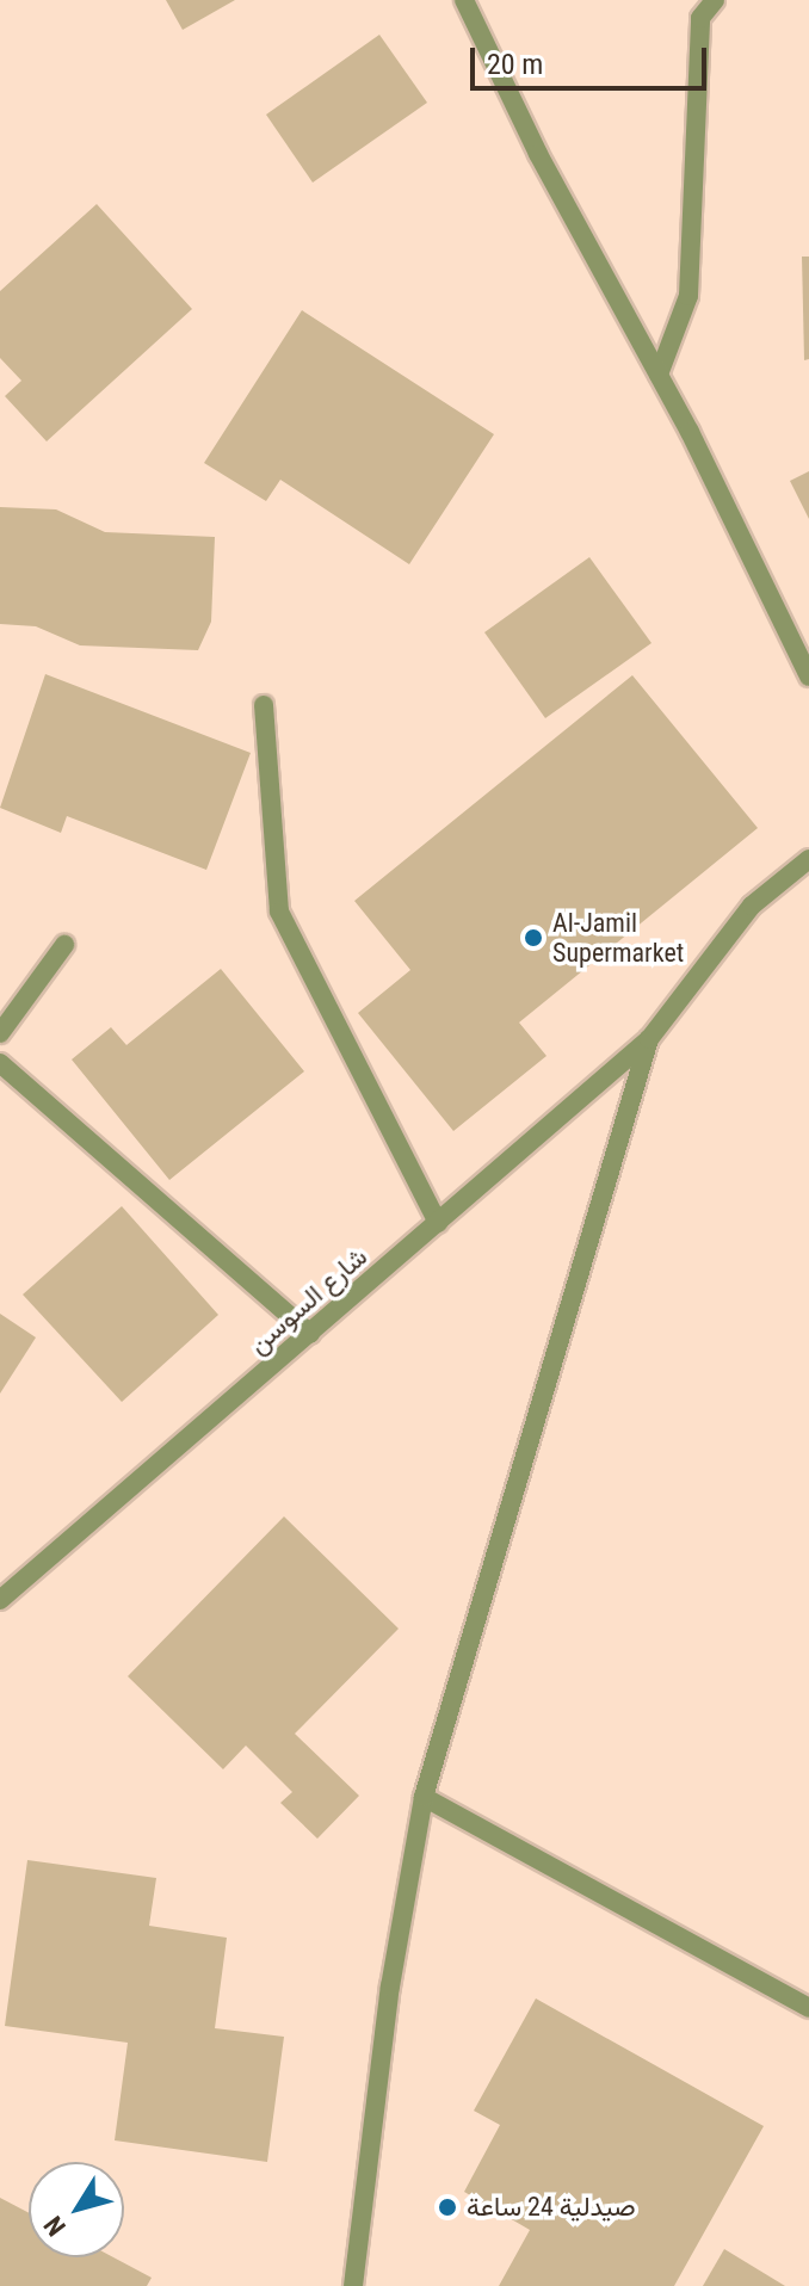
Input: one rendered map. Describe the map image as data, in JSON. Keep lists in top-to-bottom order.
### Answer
{
  "streets": {
    "street": ["شارع السوسن"]
  },
  "places": ["Al-Jamil Supermarket", "صيدلية 24 ساعة"],
  "scale_bar": "20 m",
  "north": "bottom left"
}
